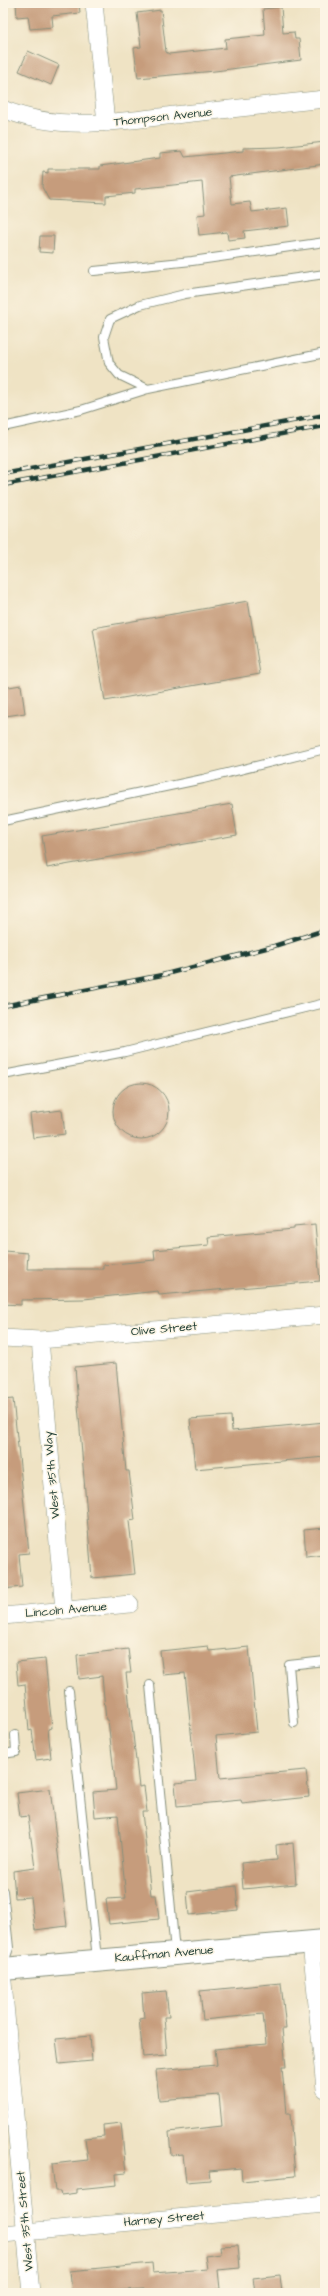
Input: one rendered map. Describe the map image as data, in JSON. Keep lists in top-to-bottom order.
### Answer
{
  "streets": {
    "street": [
      "Thompson Avenue",
      "Olive Street",
      "West 35th Way",
      "Lincoln Avenue",
      "Kauffman Avenue",
      "Harney Street",
      "West 35th Street"
    ]
  },
  "crossings": [
    ["Olive Street", "West 35th Way"],
    ["West 35th Way", "Lincoln Avenue"],
    ["Harney Street", "West 35th Street"]
  ]
}
